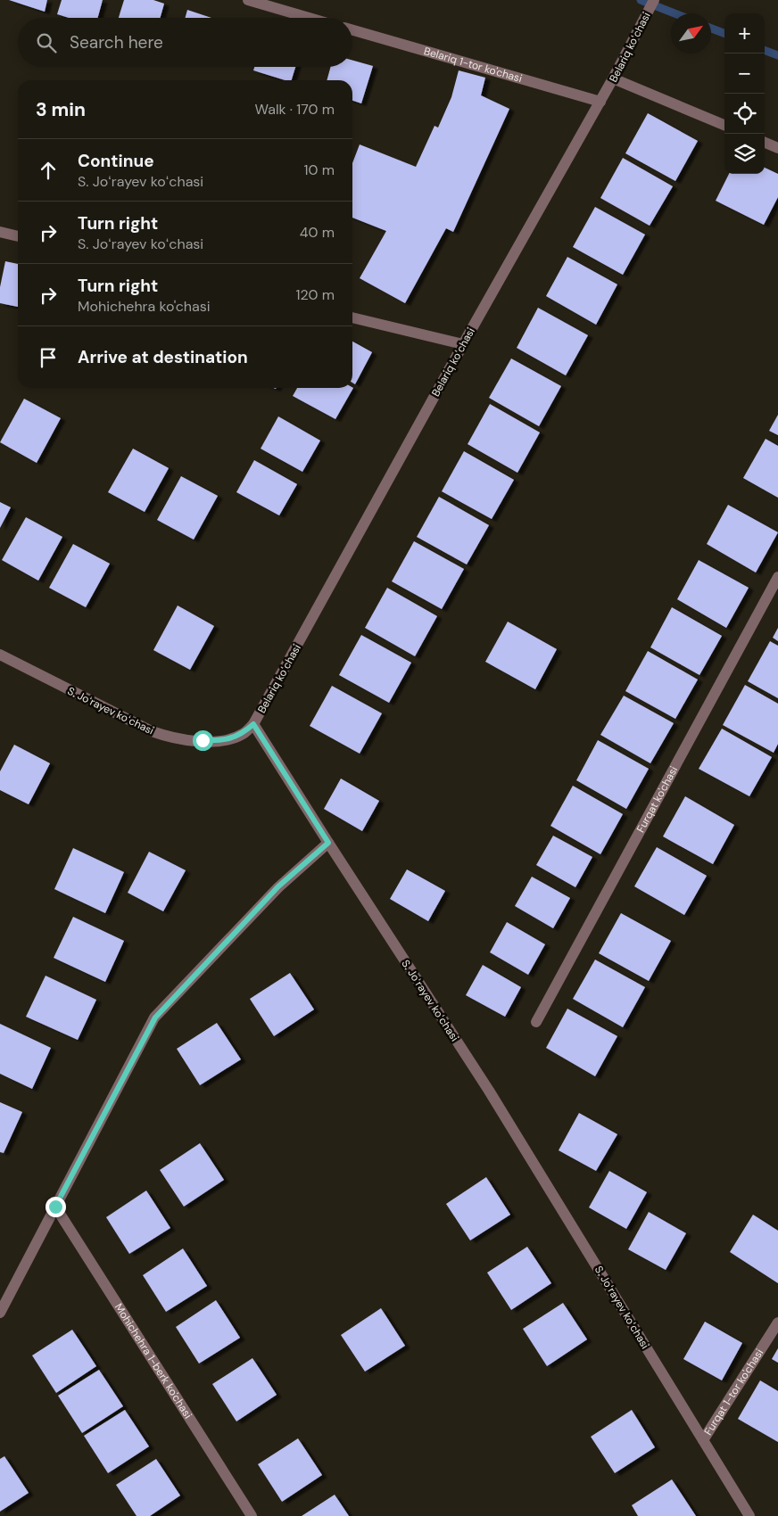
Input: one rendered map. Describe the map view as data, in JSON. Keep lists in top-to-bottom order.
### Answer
{
  "streets": {
    "street": [
      "Belariq koʻchasi",
      "Belariq 1-tor ko'chasi",
      "S. Joʻrayev koʻchasi",
      "Furqat ko'chasi",
      "Mohichehra 1-berk ko'chasi",
      "Furqat 1-tor ko'chasi"
    ]
  },
  "crossings": [
    ["Belariq koʻchasi", "Belariq 1-tor ko'chasi"],
    ["Belariq koʻchasi", "S. Joʻrayev koʻchasi"],
    ["S. Joʻrayev koʻchasi", "Furqat 1-tor ko'chasi"]
  ],
  "north": "top right",
  "page": {
    "map_buttons": ["+", "−"],
    "search": "Search here",
    "heading": ["3 min", "Walk · 170 m"],
    "list": [
      ["Continue", "S. Joʻrayev koʻchasi", "10 m"],
      ["Turn right", "S. Joʻrayev koʻchasi", "40 m"],
      ["Turn right", "Mohichehra ko'chasi", "120 m"],
      "Arrive at destination"
    ]
  }
}
